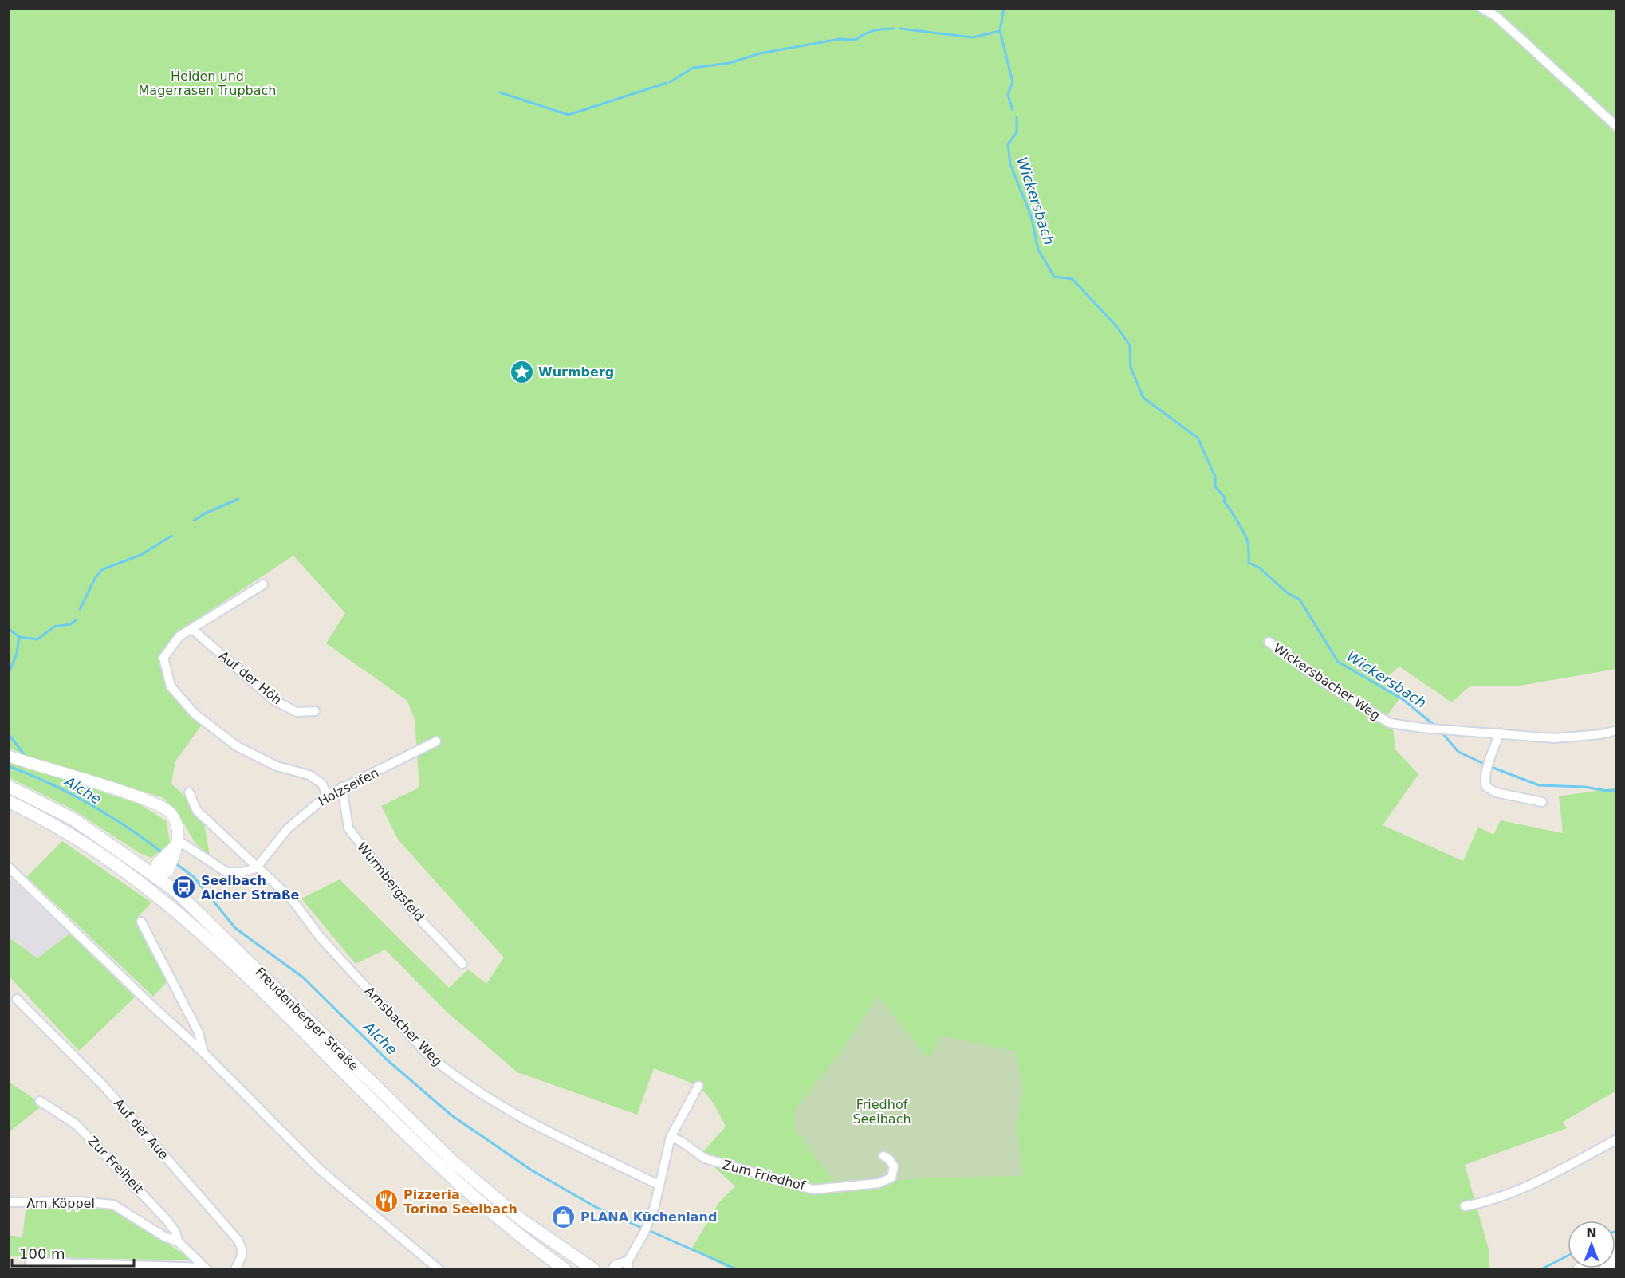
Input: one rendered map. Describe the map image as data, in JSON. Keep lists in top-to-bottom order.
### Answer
{
  "streets": {
    "main road": ["Freudenberger Straße"],
    "street": [
      "Auf der Höh",
      "Wickersbacher Weg",
      "Holzseifen",
      "Wurmbergsfeld",
      "Arnsbacher Weg",
      "Auf der Aue",
      "Zur Freiheit",
      "Zum Friedhof",
      "Am Köppel"
    ]
  },
  "crossings": [
    ["Holzseifen", "Wurmbergsfeld"],
    ["Holzseifen", "Arnsbacher Weg"],
    ["Zur Freiheit", "Am Köppel"]
  ],
  "water": ["Wickersbach", "Alche"],
  "parks": ["Heiden und Magerrasen Trupbach", "Friedhof Seelbach"],
  "places": {
    "place": ["Wurmberg"],
    "bus stop": ["Seelbach Alcher Straße"],
    "restaurant": ["Pizzeria Torino Seelbach"],
    "shop": ["PLANA Küchenland"]
  },
  "scale_bar": "100 m",
  "north": "top"
}
